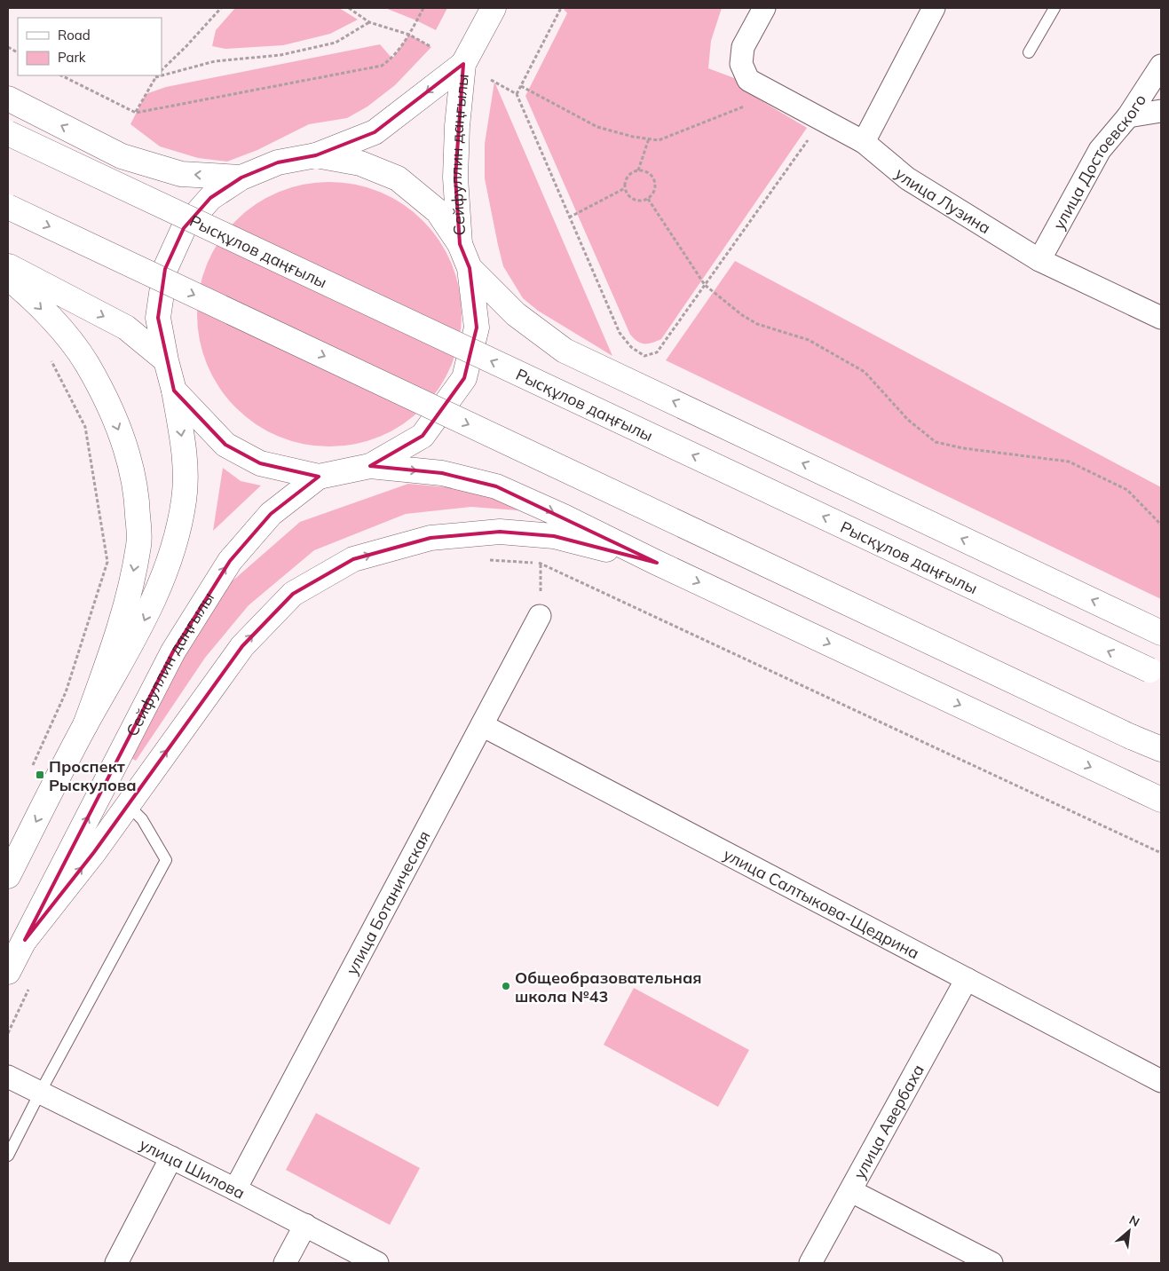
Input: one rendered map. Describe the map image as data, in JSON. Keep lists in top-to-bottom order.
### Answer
{
  "streets": {
    "main road": ["Сейфуллин даңғылы", "Рысқұлов даңғылы"],
    "street": [
      "улица Достоевского",
      "улица Лузина",
      "улица Ботаническая",
      "улица Салтыкова-Щедрина",
      "улица Авербаха",
      "улица Шилова"
    ]
  },
  "crossings": [
    ["улица Достоевского", "улица Лузина"],
    ["улица Ботаническая", "улица Салтыкова-Щедрина"],
    ["улица Ботаническая", "улица Шилова"],
    ["улица Салтыкова-Щедрина", "улица Авербаха"]
  ],
  "places": {
    "transit": ["Проспект Рыскулова"],
    "other": ["Общеобразовательная школа №43"]
  },
  "legend": ["Road", "Park"],
  "north": "top right"
}
